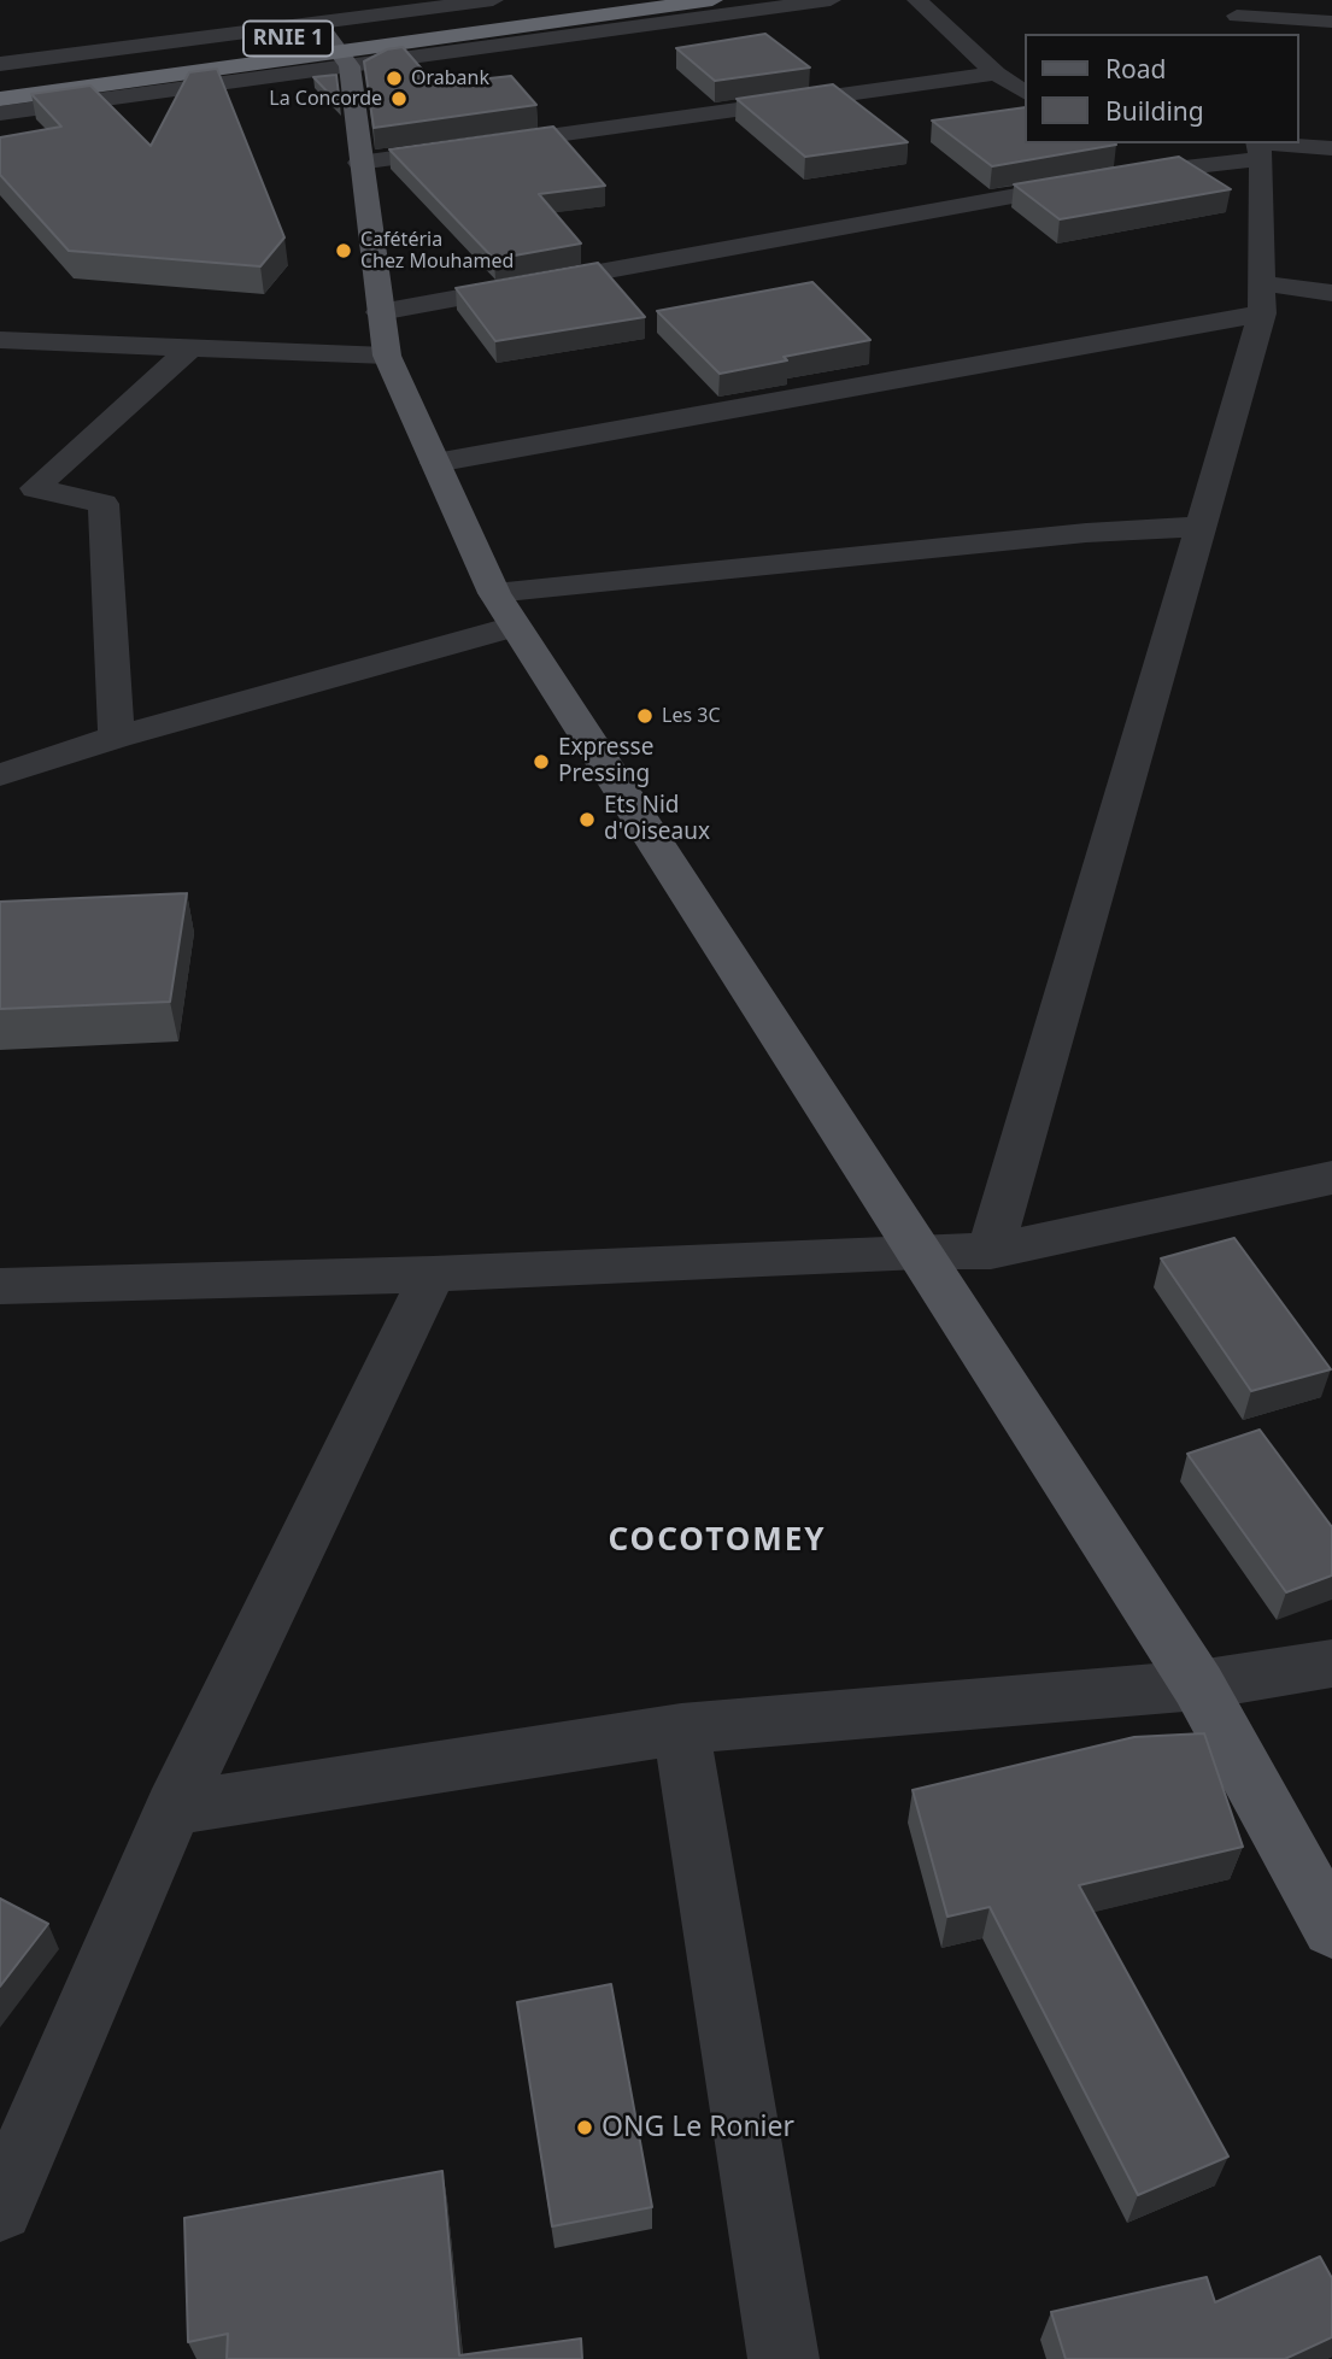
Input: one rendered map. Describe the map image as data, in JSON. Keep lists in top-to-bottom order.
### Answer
{
  "streets": {
    "highway": ["RNIE 1"]
  },
  "districts": ["COCOTOMEY"],
  "places": [
    "Orabank",
    "La Concorde",
    "Cafétéria Chez Mouhamed",
    "Les 3C",
    "Expresse Pressing",
    "Ets Nid d'Oiseaux",
    "ONG Le Ronier"
  ],
  "legend": ["Road", "Building"]
}
